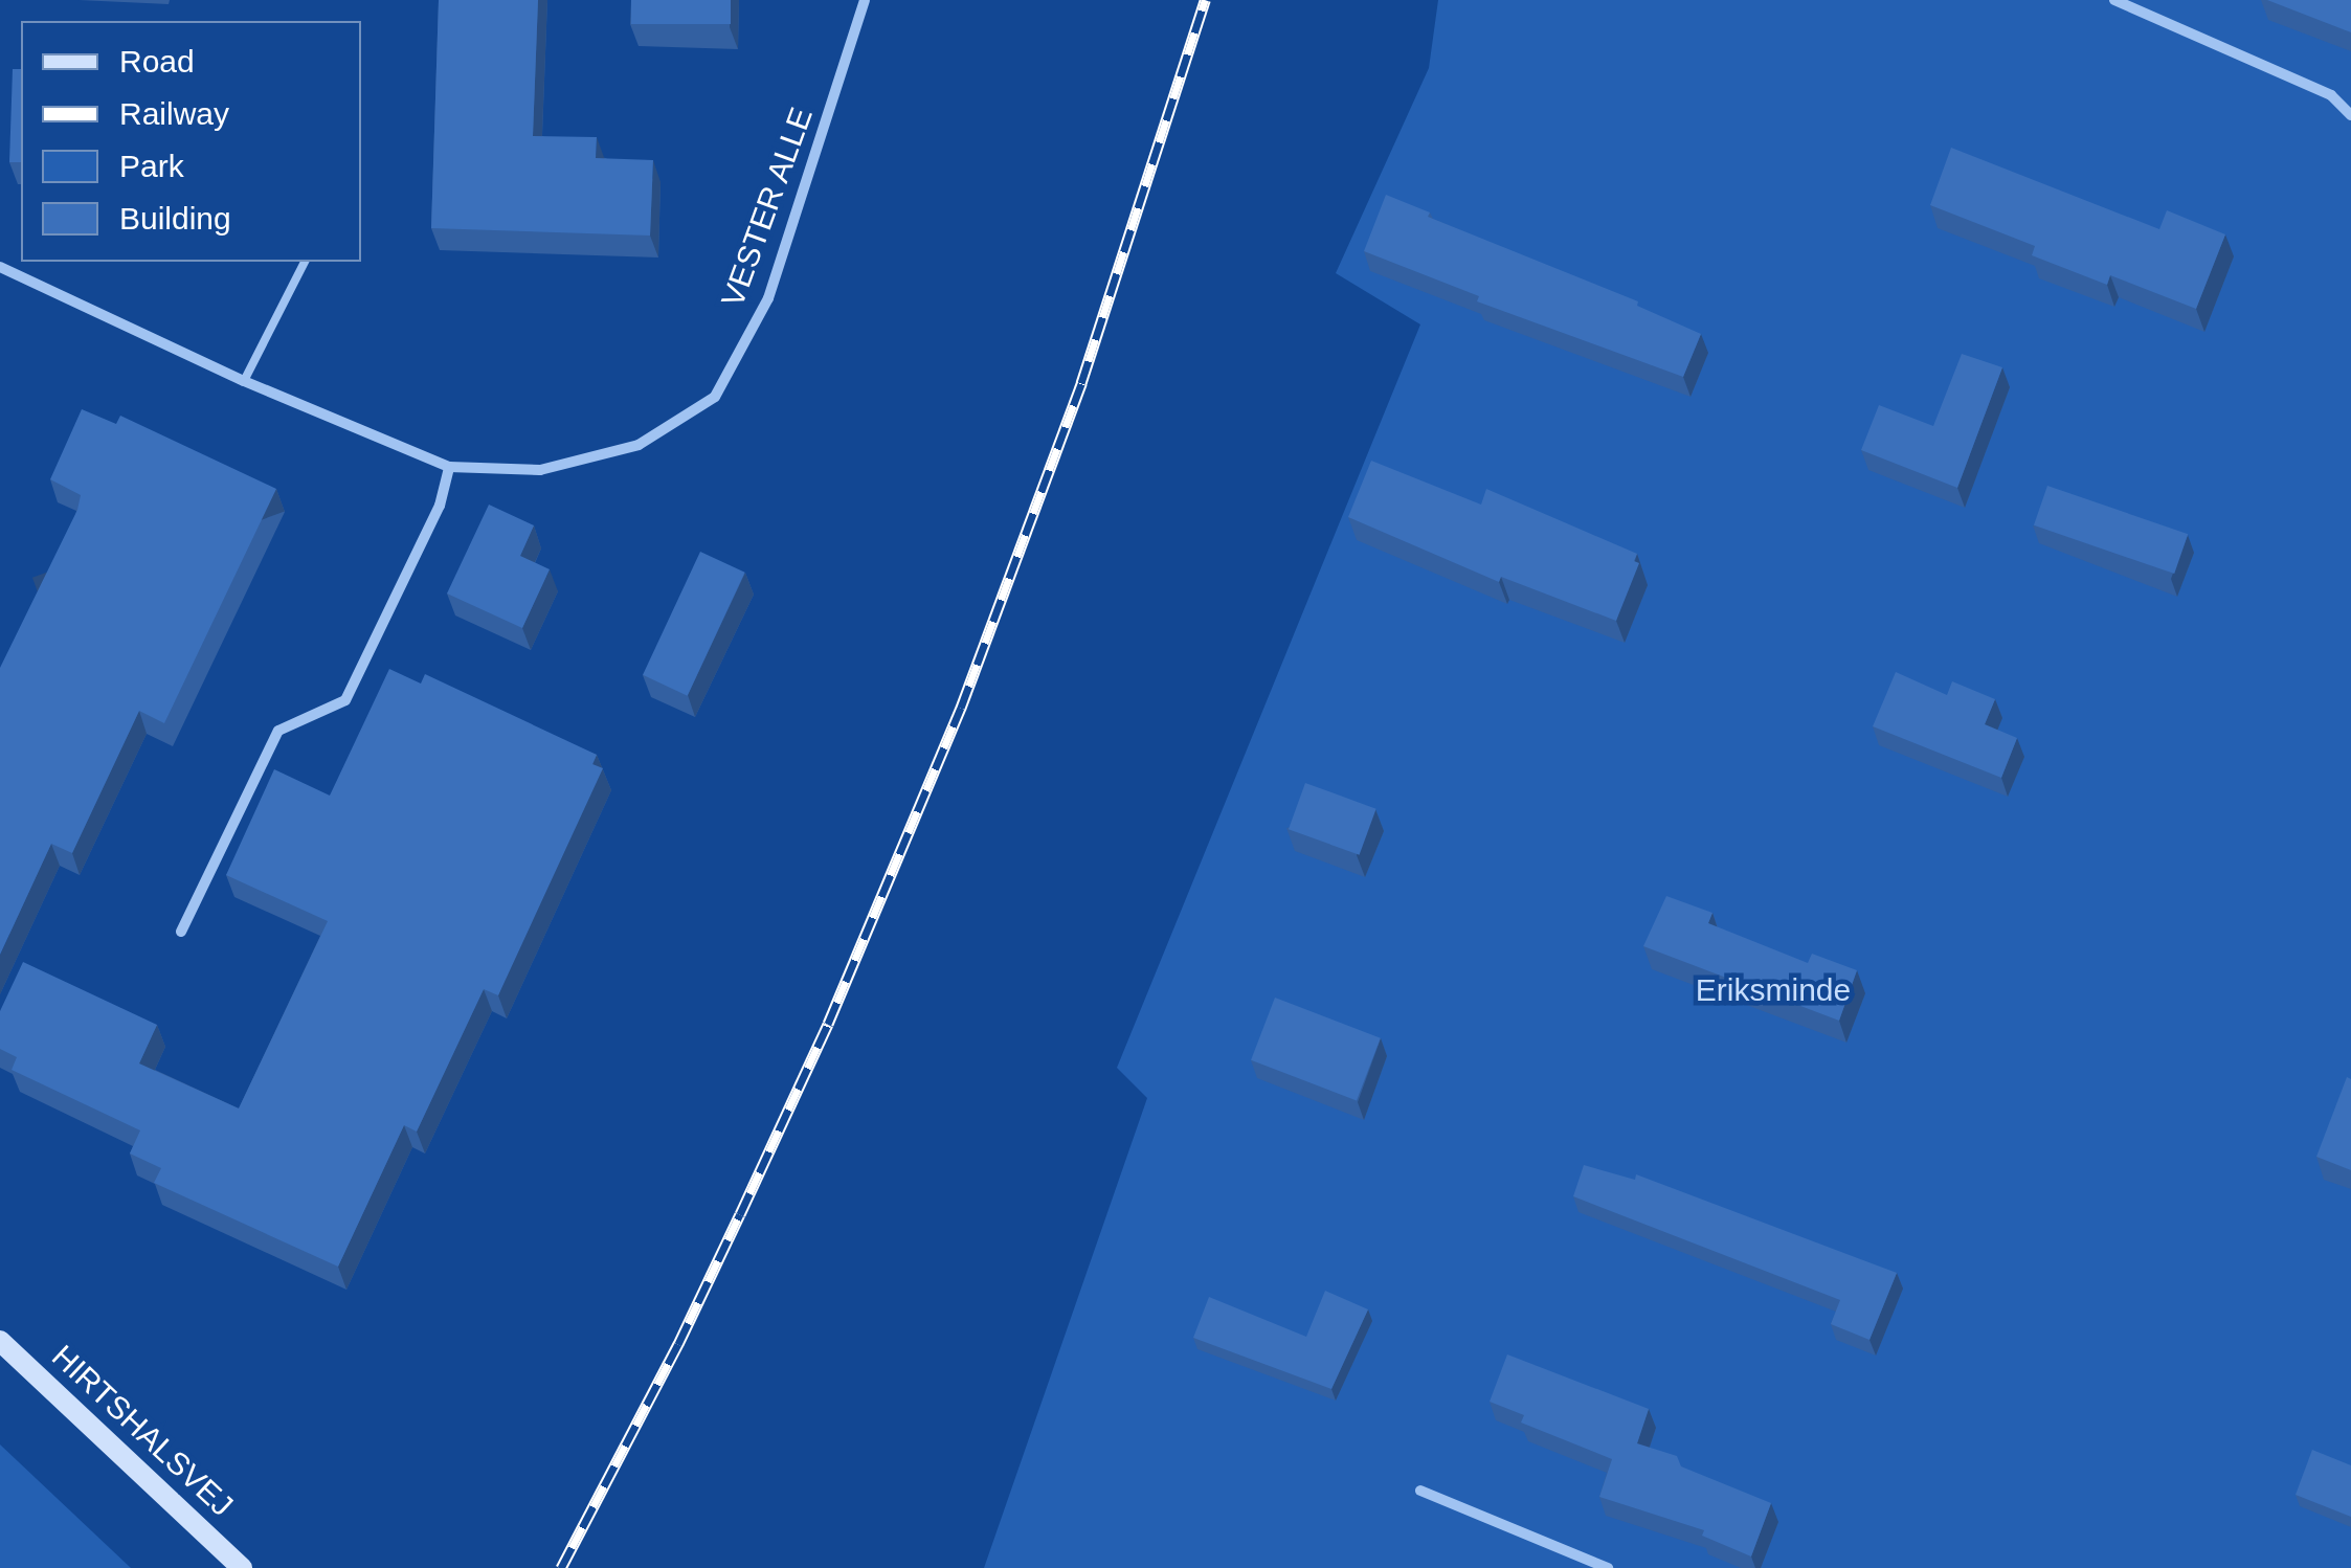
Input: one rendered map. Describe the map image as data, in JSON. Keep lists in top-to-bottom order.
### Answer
{
  "streets": {
    "street": ["VESTER ALLE", "HIRTSHALSVEJ"]
  },
  "parks": ["Eriksminde"],
  "legend": [
    "Road",
    "Railway",
    "Park",
    "Building"
  ]
}
